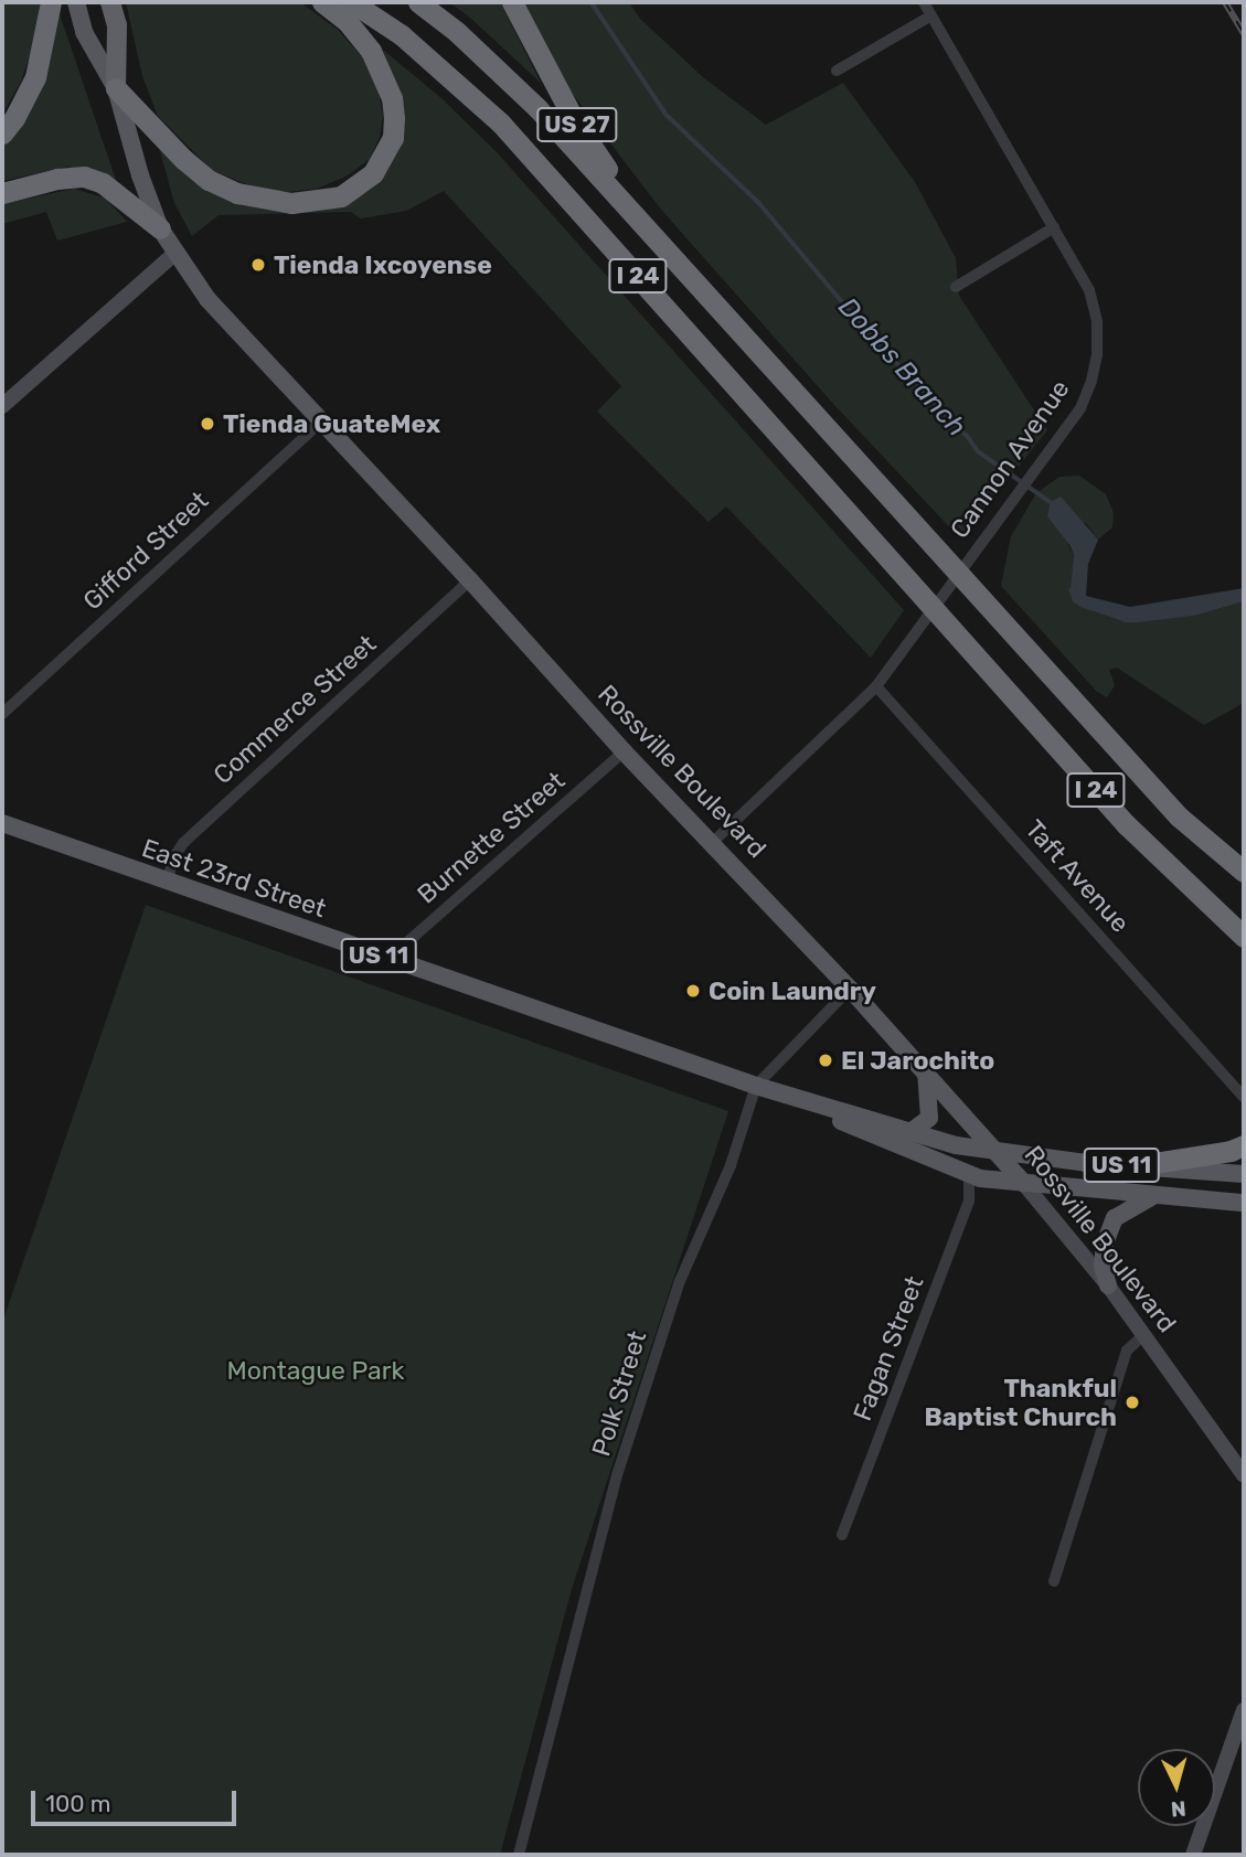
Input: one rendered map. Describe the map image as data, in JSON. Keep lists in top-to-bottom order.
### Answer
{
  "streets": {
    "highway": ["US 27", "I 24", "Rossville Boulevard"],
    "main road": ["East 23rd Street", "US 11"],
    "street": [
      "Cannon Avenue",
      "Gifford Street",
      "Commerce Street",
      "Burnette Street",
      "Taft Avenue",
      "Fagan Street",
      "Polk Street"
    ]
  },
  "crossings": [
    ["US 27", "I 24"],
    ["Cannon Avenue", "Rossville Boulevard"],
    ["Cannon Avenue", "Taft Avenue"],
    ["Gifford Street", "Rossville Boulevard"],
    ["Commerce Street", "Rossville Boulevard"],
    ["Commerce Street", "East 23rd Street"],
    ["Rossville Boulevard", "Burnette Street"],
    ["Rossville Boulevard", "East 23rd Street"],
    ["Rossville Boulevard", "Polk Street"],
    ["Burnette Street", "East 23rd Street"],
    ["East 23rd Street", "Fagan Street"],
    ["East 23rd Street", "Polk Street"]
  ],
  "water": ["Dobbs Branch"],
  "parks": ["Montague Park"],
  "places": [
    "Tienda Ixcoyense",
    "Tienda GuateMex",
    "Coin Laundry",
    "El Jarochito",
    "Thankful Baptist Church"
  ],
  "scale_bar": "100 m",
  "north": "bottom"
}
